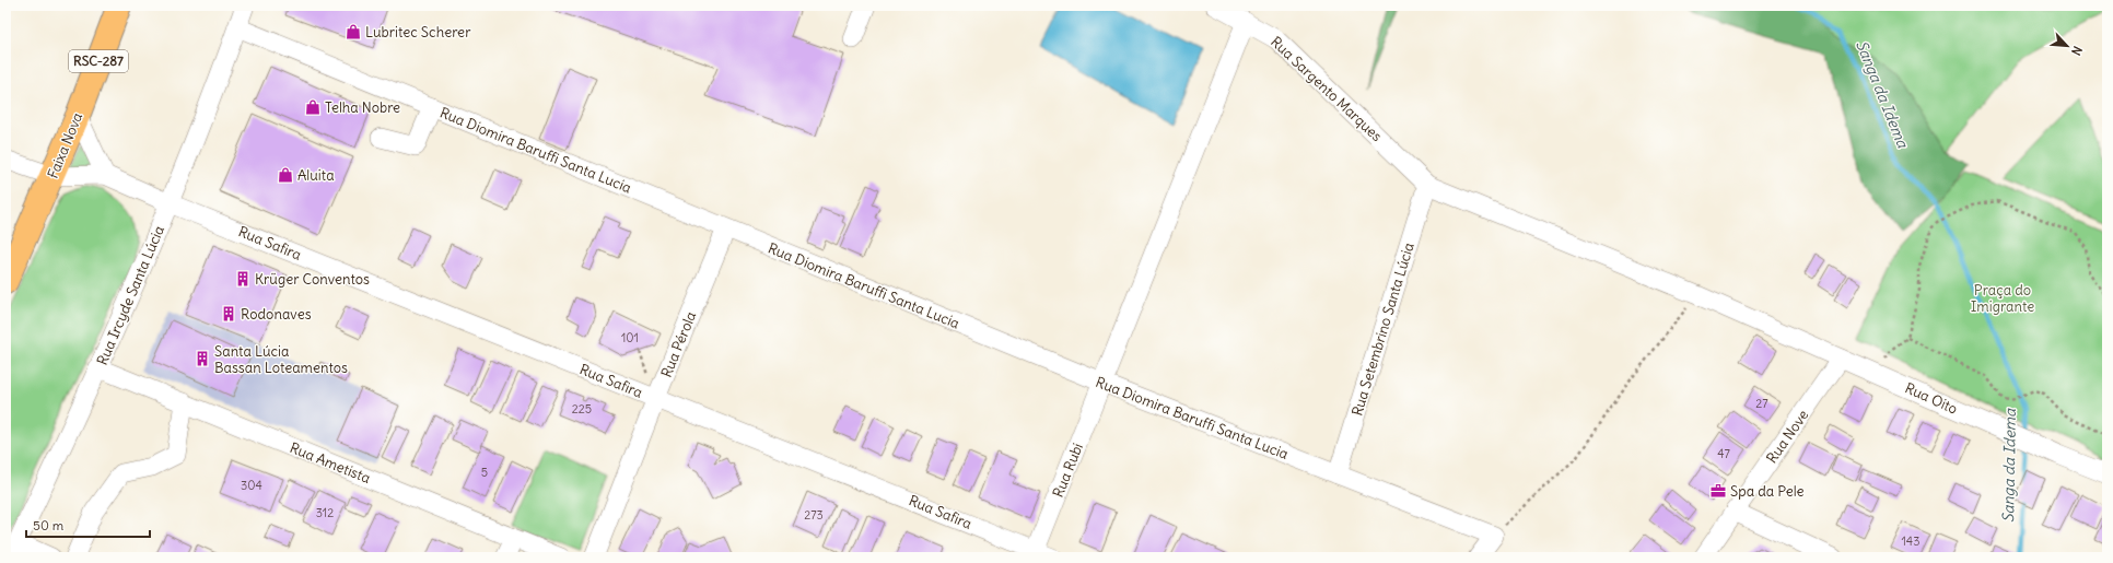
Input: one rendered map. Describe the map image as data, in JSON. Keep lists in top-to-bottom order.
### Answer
{
  "streets": {
    "highway": ["RSC-287", "Faixa Nova"],
    "street": [
      "Rua Sargento Marques",
      "Rua Diomira Baruffi Santa Lucia",
      "Rua Safira",
      "Rua Ircyde Santa Lúcia",
      "Rua Setembrino Santa Lúcia",
      "Rua Pérola",
      "Rua Oito",
      "Rua Nove",
      "Rua Ametista",
      "Rua Rubi"
    ]
  },
  "crossings": [
    ["Rua Sargento Marques", "Rua Setembrino Santa Lúcia"],
    ["Rua Sargento Marques", "Rua Oito"],
    ["Rua Sargento Marques", "Rua Rubi"],
    ["Rua Diomira Baruffi Santa Lucia", "Rua Ircyde Santa Lúcia"],
    ["Rua Diomira Baruffi Santa Lucia", "Rua Setembrino Santa Lúcia"],
    ["Rua Diomira Baruffi Santa Lucia", "Rua Pérola"],
    ["Rua Diomira Baruffi Santa Lucia", "Rua Rubi"],
    ["Rua Safira", "Rua Ircyde Santa Lúcia"],
    ["Rua Safira", "Rua Pérola"],
    ["Rua Safira", "Rua Rubi"],
    ["Rua Ircyde Santa Lúcia", "Rua Ametista"],
    ["Rua Setembrino Santa Lúcia", "Rua Oito"],
    ["Rua Oito", "Rua Nove"]
  ],
  "water": ["Sanga da Idema"],
  "parks": ["Praça do Imigrante"],
  "places": {
    "shop": ["Lubritec Scherer", "Telha Nobre", "Aluita"],
    "building": ["Krüger Conventos", "Rodonaves", "Santa Lúcia Bassan Loteamentos"],
    "office": ["Spa da Pele"]
  },
  "house_numbers": [
    "101",
    "27",
    "225",
    "47",
    "5",
    "304",
    "312",
    "273",
    "143"
  ],
  "scale_bar": "50 m",
  "north": "bottom right"
}
